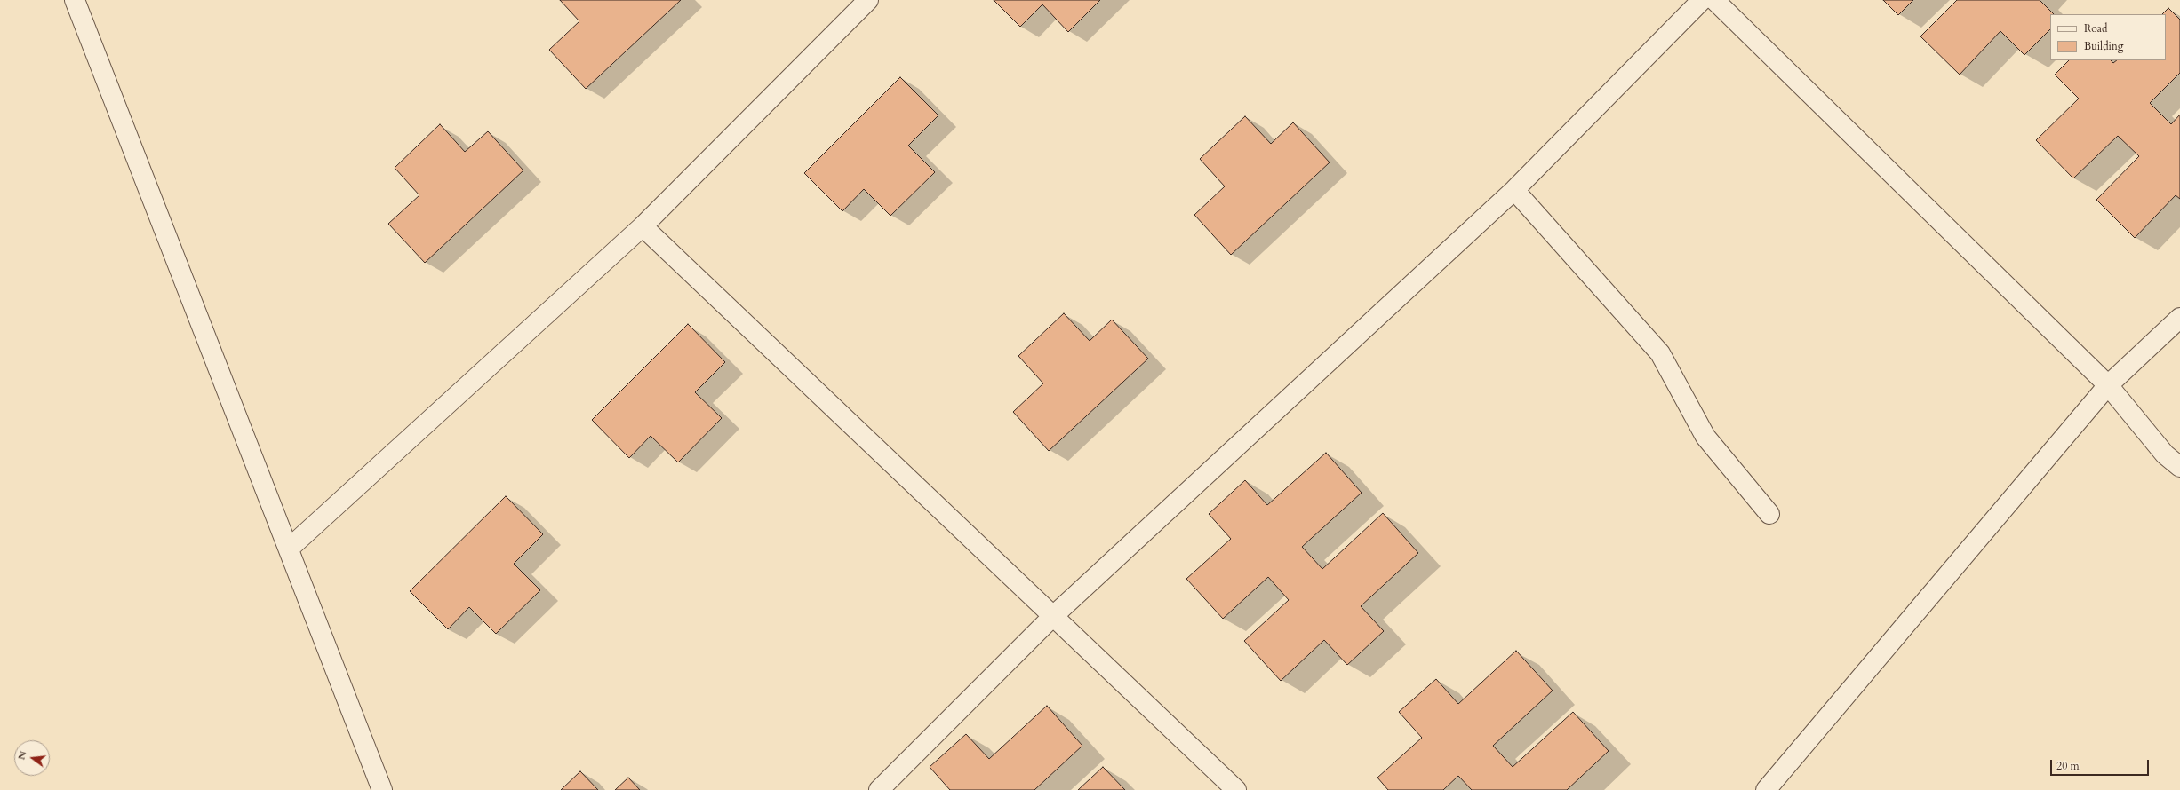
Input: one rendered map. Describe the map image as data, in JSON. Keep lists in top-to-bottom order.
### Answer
{
  "legend": ["Road", "Building"],
  "scale_bar": "20 m",
  "north": "left"
}
